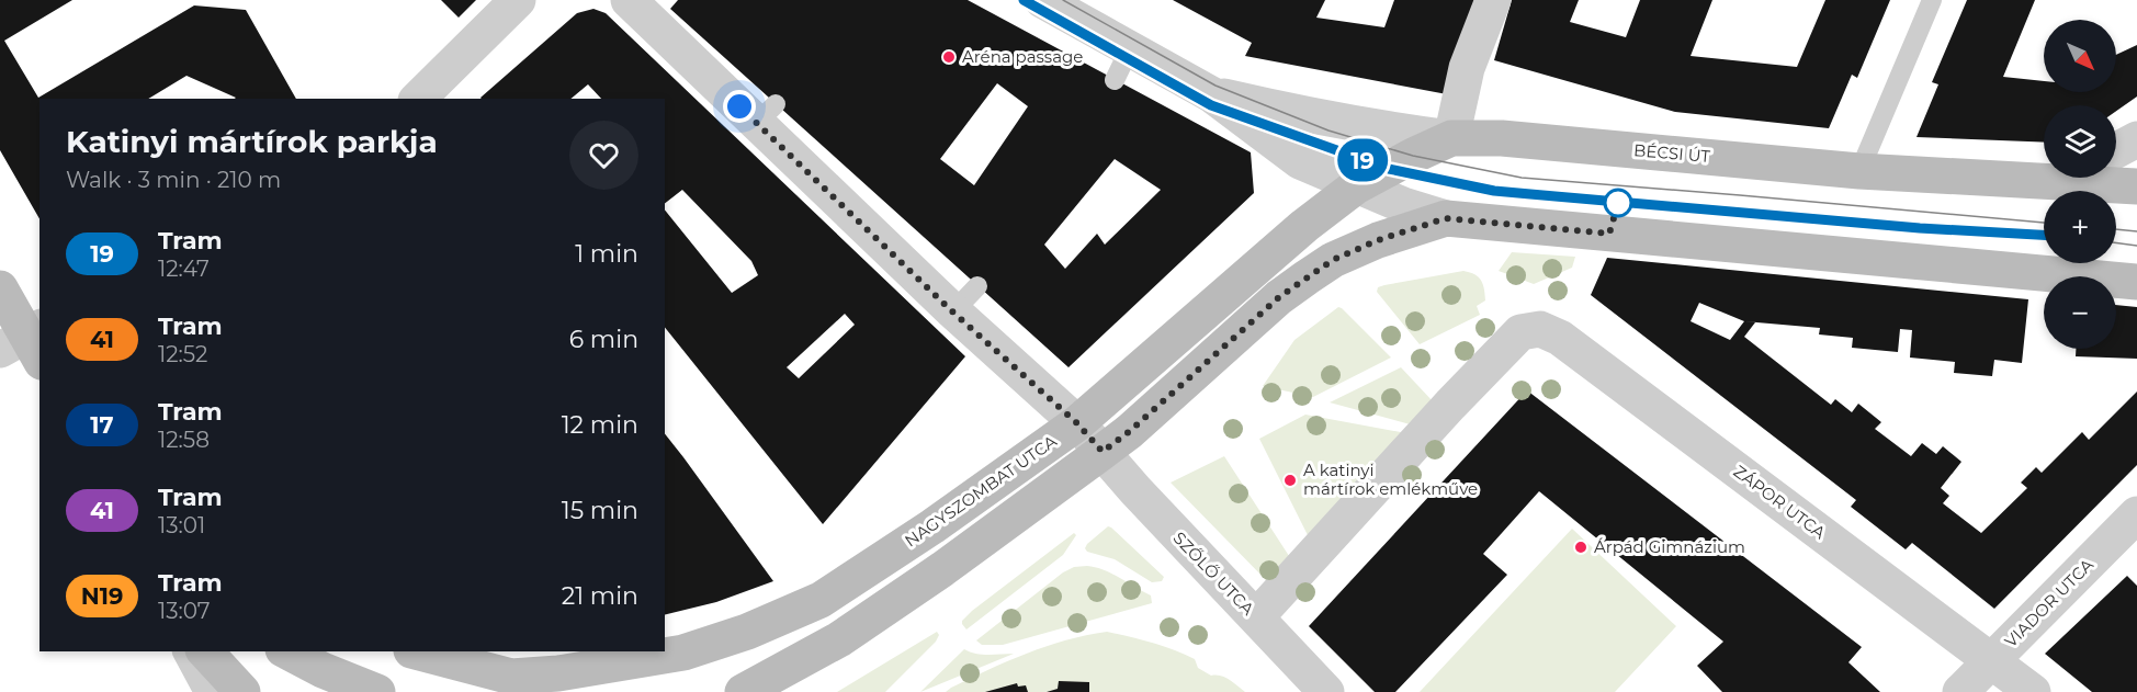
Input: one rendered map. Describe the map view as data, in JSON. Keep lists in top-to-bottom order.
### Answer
{
  "streets": {
    "main road": ["BÉCSI ÚT", "NAGYSZOMBAT UTCA"],
    "street": ["ZÁPOR UTCA", "SZŐLŐ UTCA", "VIADOR UTCA"]
  },
  "crossings": [
    ["BÉCSI ÚT", "NAGYSZOMBAT UTCA"],
    ["NAGYSZOMBAT UTCA", "SZŐLŐ UTCA"],
    ["ZÁPOR UTCA", "SZŐLŐ UTCA"],
    ["ZÁPOR UTCA", "VIADOR UTCA"]
  ],
  "places": ["Aréna passage", "A katinyi mártírok emlékműve", "Árpád Gimnázium"],
  "lines": ["tram line 19"],
  "north": "bottom right",
  "page": {
    "on_map": "19",
    "map_buttons": ["+", "−"],
    "heading": ["Katinyi mártírok parkja", "Walk · 3 min · 210 m"],
    "list": [
      {
        "mark": "19",
        "name": "Tram",
        "note": "12:47",
        "value": "1 min"
      },
      {
        "mark": "41",
        "name": "Tram",
        "note": "12:52",
        "value": "6 min"
      },
      {
        "mark": "17",
        "name": "Tram",
        "note": "12:58",
        "value": "12 min"
      },
      {
        "mark": "41",
        "name": "Tram",
        "note": "13:01",
        "value": "15 min"
      },
      {
        "mark": "N19",
        "name": "Tram",
        "note": "13:07",
        "value": "21 min"
      }
    ]
  }
}
